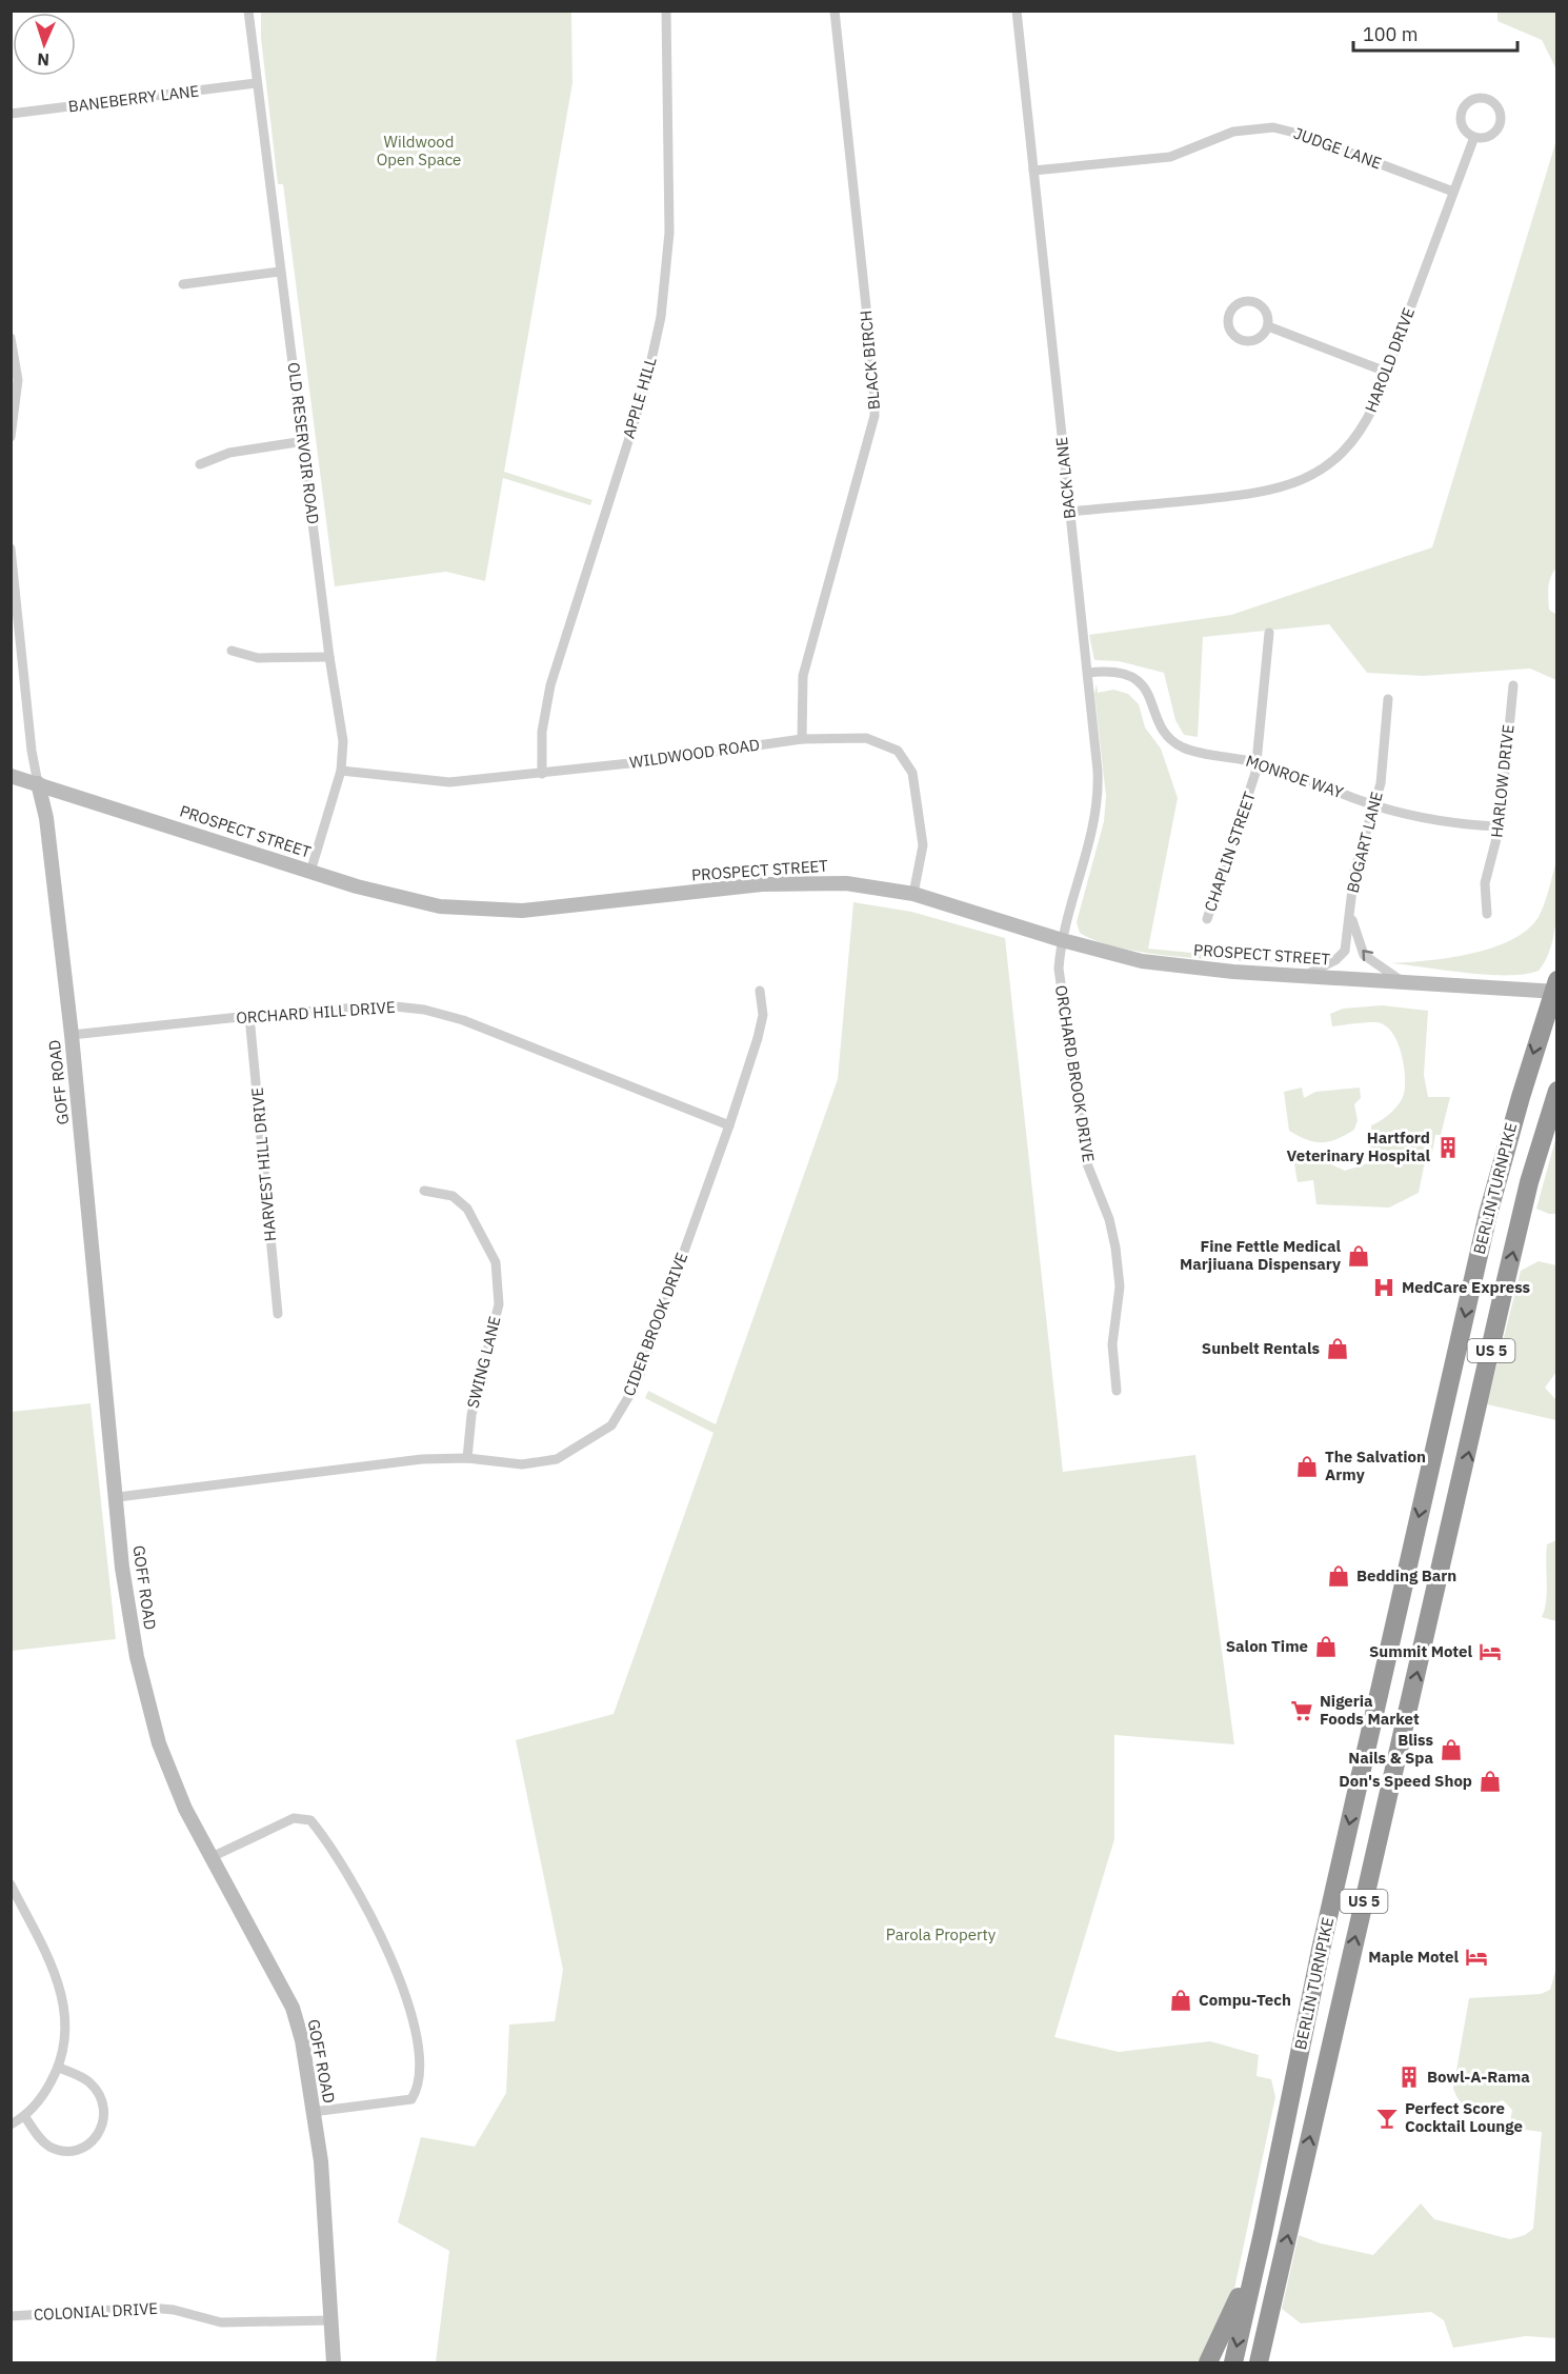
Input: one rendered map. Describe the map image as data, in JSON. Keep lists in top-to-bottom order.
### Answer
{
  "streets": {
    "highway": ["BERLIN TURNPIKE", "US 5"],
    "street": [
      "BANEBERRY LANE",
      "JUDGE LANE",
      "BLACK BIRCH",
      "HAROLD DRIVE",
      "APPLE HILL",
      "OLD RESERVOIR ROAD",
      "BACK LANE",
      "WILDWOOD ROAD",
      "MONROE WAY",
      "HARLOW DRIVE",
      "PROSPECT STREET",
      "BOGART LANE",
      "CHAPLIN STREET",
      "ORCHARD HILL DRIVE",
      "ORCHARD BROOK DRIVE",
      "GOFF ROAD",
      "HARVEST HILL DRIVE",
      "CIDER BROOK DRIVE",
      "SWING LANE",
      "COLONIAL DRIVE"
    ]
  },
  "crossings": [
    ["BANEBERRY LANE", "OLD RESERVOIR ROAD"],
    ["JUDGE LANE", "HAROLD DRIVE"],
    ["JUDGE LANE", "BACK LANE"],
    ["BLACK BIRCH", "WILDWOOD ROAD"],
    ["HAROLD DRIVE", "BACK LANE"],
    ["APPLE HILL", "WILDWOOD ROAD"],
    ["OLD RESERVOIR ROAD", "WILDWOOD ROAD"],
    ["OLD RESERVOIR ROAD", "PROSPECT STREET"],
    ["BACK LANE", "MONROE WAY"],
    ["BACK LANE", "PROSPECT STREET"],
    ["BACK LANE", "ORCHARD BROOK DRIVE"],
    ["WILDWOOD ROAD", "PROSPECT STREET"],
    ["MONROE WAY", "HARLOW DRIVE"],
    ["MONROE WAY", "BOGART LANE"],
    ["MONROE WAY", "CHAPLIN STREET"],
    ["PROSPECT STREET", "BOGART LANE"],
    ["PROSPECT STREET", "ORCHARD BROOK DRIVE"],
    ["PROSPECT STREET", "GOFF ROAD"],
    ["PROSPECT STREET", "BERLIN TURNPIKE"],
    ["ORCHARD HILL DRIVE", "GOFF ROAD"],
    ["ORCHARD HILL DRIVE", "HARVEST HILL DRIVE"],
    ["ORCHARD HILL DRIVE", "CIDER BROOK DRIVE"],
    ["GOFF ROAD", "CIDER BROOK DRIVE"],
    ["GOFF ROAD", "COLONIAL DRIVE"],
    ["CIDER BROOK DRIVE", "SWING LANE"]
  ],
  "parks": ["Wildwood Open Space", "Parola Property"],
  "places": {
    "building": ["Hartford Veterinary Hospital", "Bowl-A-Rama"],
    "shop": [
      "Fine Fettle Medical Marjiuana Dispensary",
      "Sunbelt Rentals",
      "The Salvation Army",
      "Bedding Barn",
      "Salon Time",
      "Bliss Nails & Spa",
      "Don's Speed Shop",
      "Compu-Tech"
    ],
    "hospital": ["MedCare Express"],
    "hotel": ["Summit Motel", "Maple Motel"],
    "supermarket": ["Nigeria Foods Market"],
    "bar": ["Perfect Score Cocktail Lounge"]
  },
  "scale_bar": "100 m",
  "north": "bottom"
}
